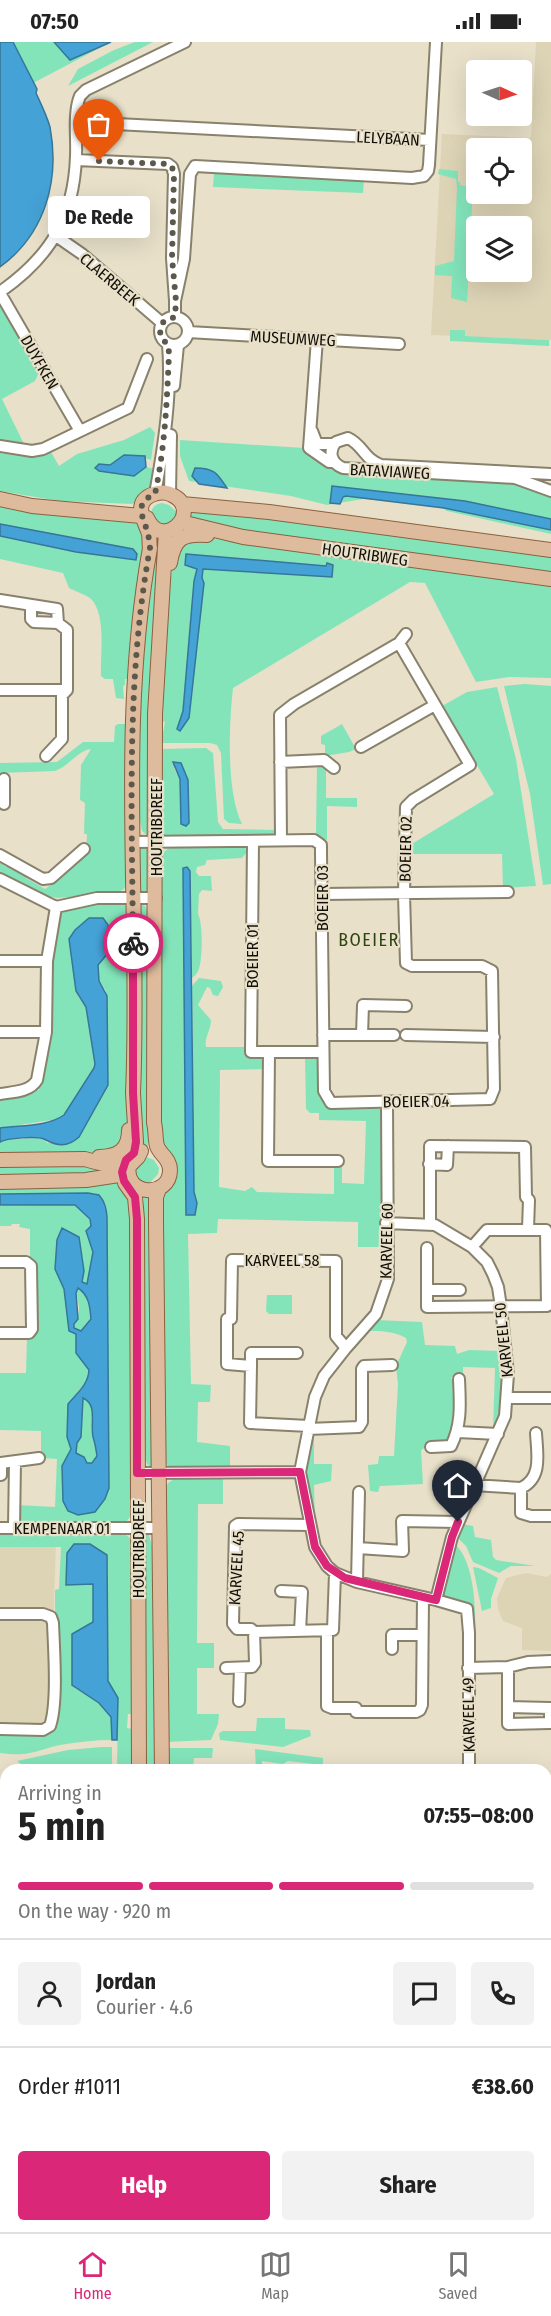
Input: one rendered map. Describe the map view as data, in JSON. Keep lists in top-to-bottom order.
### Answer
{
  "streets": {
    "main road": ["HOUTRIBWEG", "HOUTRIBDREEF"],
    "street": [
      "LELYBAAN",
      "CLAERBEEK",
      "MUSEUMWEG",
      "DUYFKEN",
      "BATAVIAWEG",
      "BOEIER 02",
      "BOEIER 03",
      "BOEIER 01",
      "BOEIER 04",
      "KARVEEL 60",
      "KARVEEL 58",
      "KARVEEL 50",
      "KEMPENAAR 01",
      "KARVEEL 45",
      "KARVEEL 49"
    ]
  },
  "crossings": [
    ["CLAERBEEK", "MUSEUMWEG"],
    ["HOUTRIBDREEF", "BOEIER 03"],
    ["HOUTRIBDREEF", "KEMPENAAR 01"],
    ["BOEIER 02", "BOEIER 04"],
    ["BOEIER 03", "BOEIER 01"],
    ["BOEIER 03", "BOEIER 04"],
    ["BOEIER 04", "KARVEEL 60"],
    ["KARVEEL 60", "KARVEEL 58"],
    ["KARVEEL 60", "KARVEEL 50"],
    ["KARVEEL 50", "KARVEEL 49"]
  ],
  "districts": ["BOEIER"],
  "places": ["De Rede"],
  "north": "right",
  "page": {
    "status": "07:50",
    "bubble": "De Rede",
    "heading": ["5 min", "Arriving in", "07:55–08:00"],
    "panel": [
      "Jordan",
      "Courier · 4.6",
      "Order #1011",
      "€38.60"
    ],
    "bar": "On the way · 920 m",
    "buttons": ["Help", "Share"],
    "tabs": ["Home", "Map", "Saved"]
  }
}
